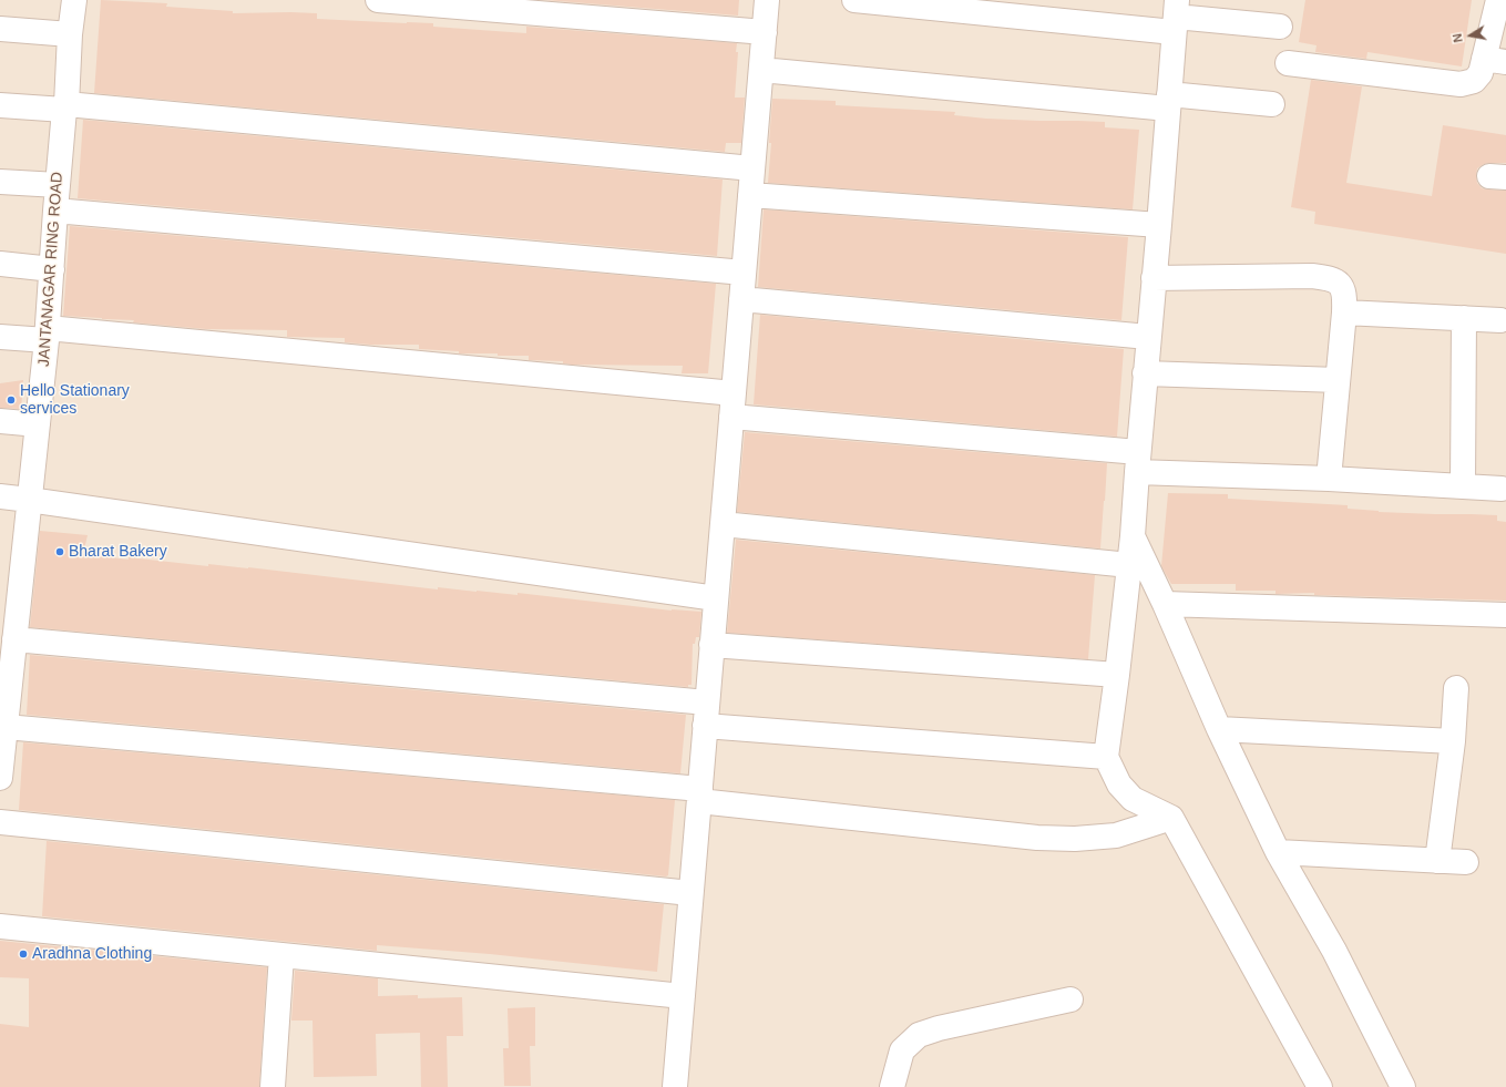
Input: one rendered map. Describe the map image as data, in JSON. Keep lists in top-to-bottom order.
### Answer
{
  "streets": {
    "street": ["JANTANAGAR RING ROAD"]
  },
  "places": ["Hello Stationary services", "Bharat Bakery", "Aradhna Clothing"],
  "north": "left"
}
